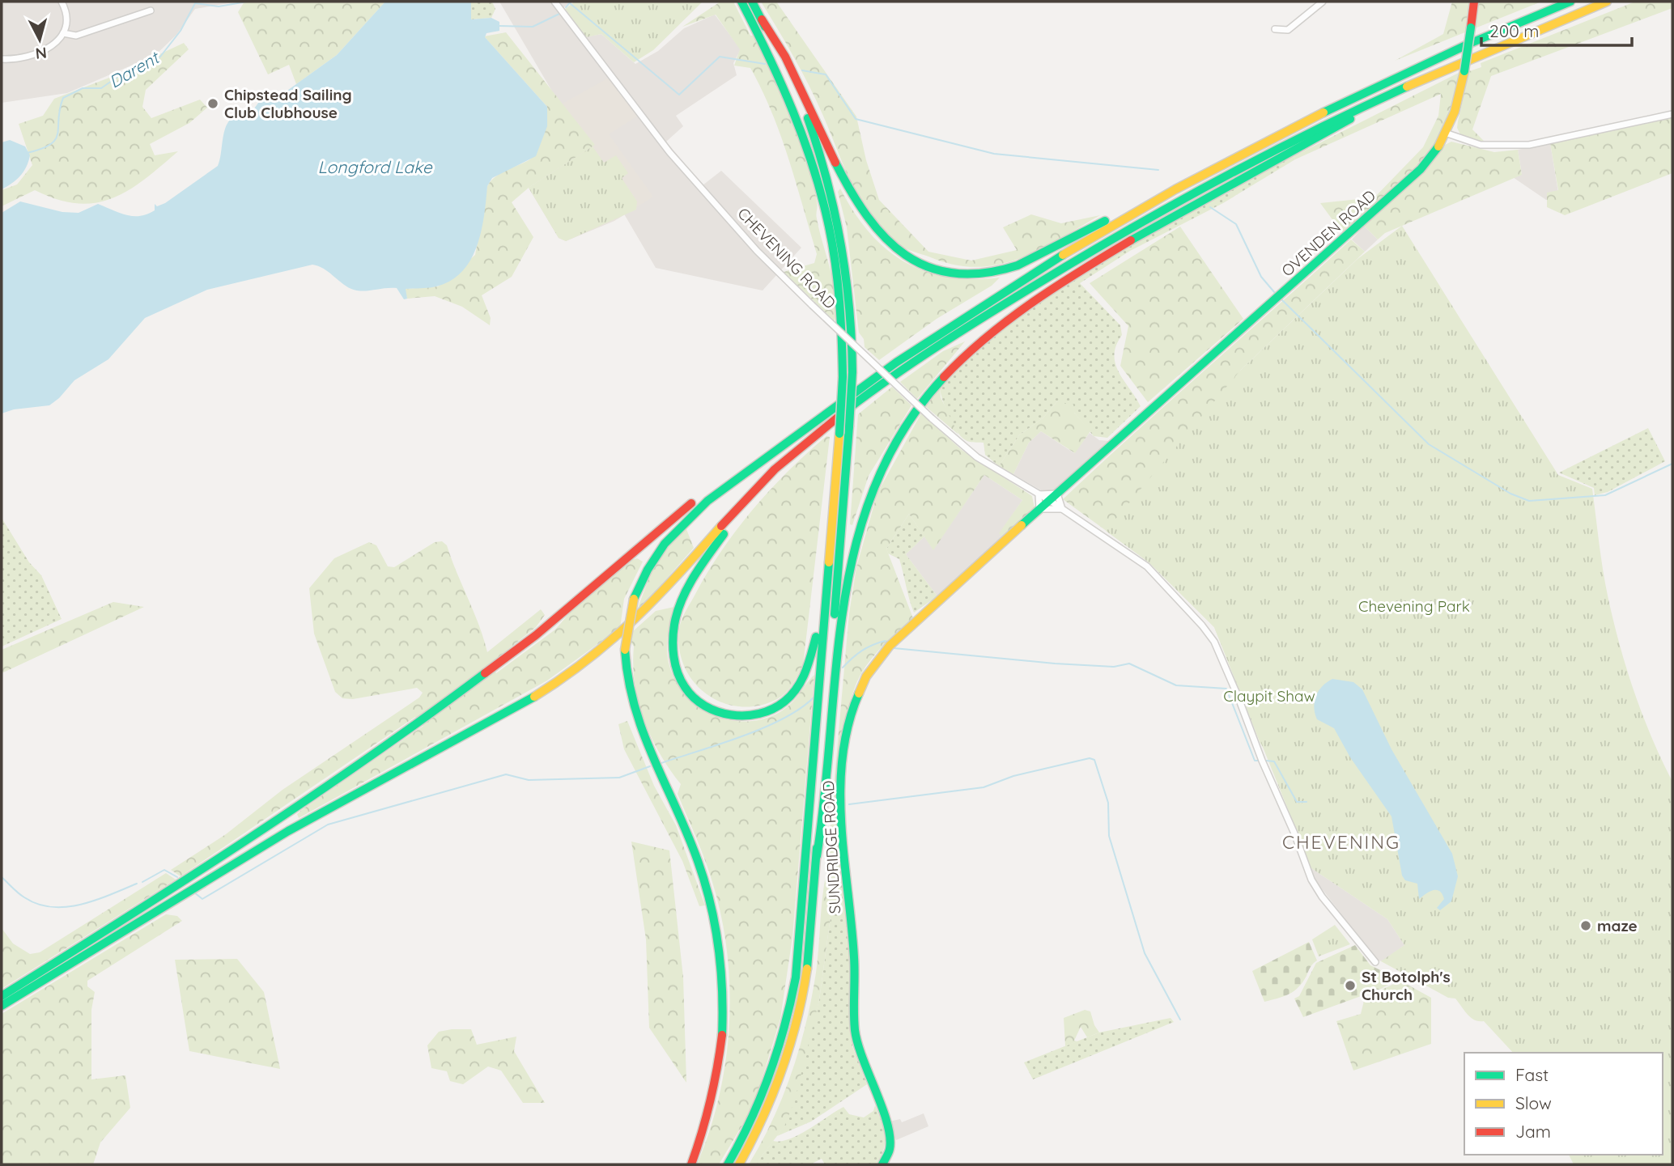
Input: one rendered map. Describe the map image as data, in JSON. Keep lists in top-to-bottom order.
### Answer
{
  "streets": {
    "main road": ["OVENDEN ROAD", "SUNDRIDGE ROAD"],
    "street": ["CHEVENING ROAD"]
  },
  "crossings": [
    ["OVENDEN ROAD", "CHEVENING ROAD"],
    ["OVENDEN ROAD", "SUNDRIDGE ROAD"],
    ["CHEVENING ROAD", "SUNDRIDGE ROAD"]
  ],
  "districts": ["CHEVENING"],
  "water": ["Darent", "Longford Lake"],
  "parks": ["Chevening Park", "Claypit Shaw"],
  "places": ["Chipstead Sailing Club Clubhouse", "maze", "St Botolph's Church"],
  "legend": ["Fast", "Slow", "Jam"],
  "scale_bar": "200 m",
  "north": "bottom"
}
